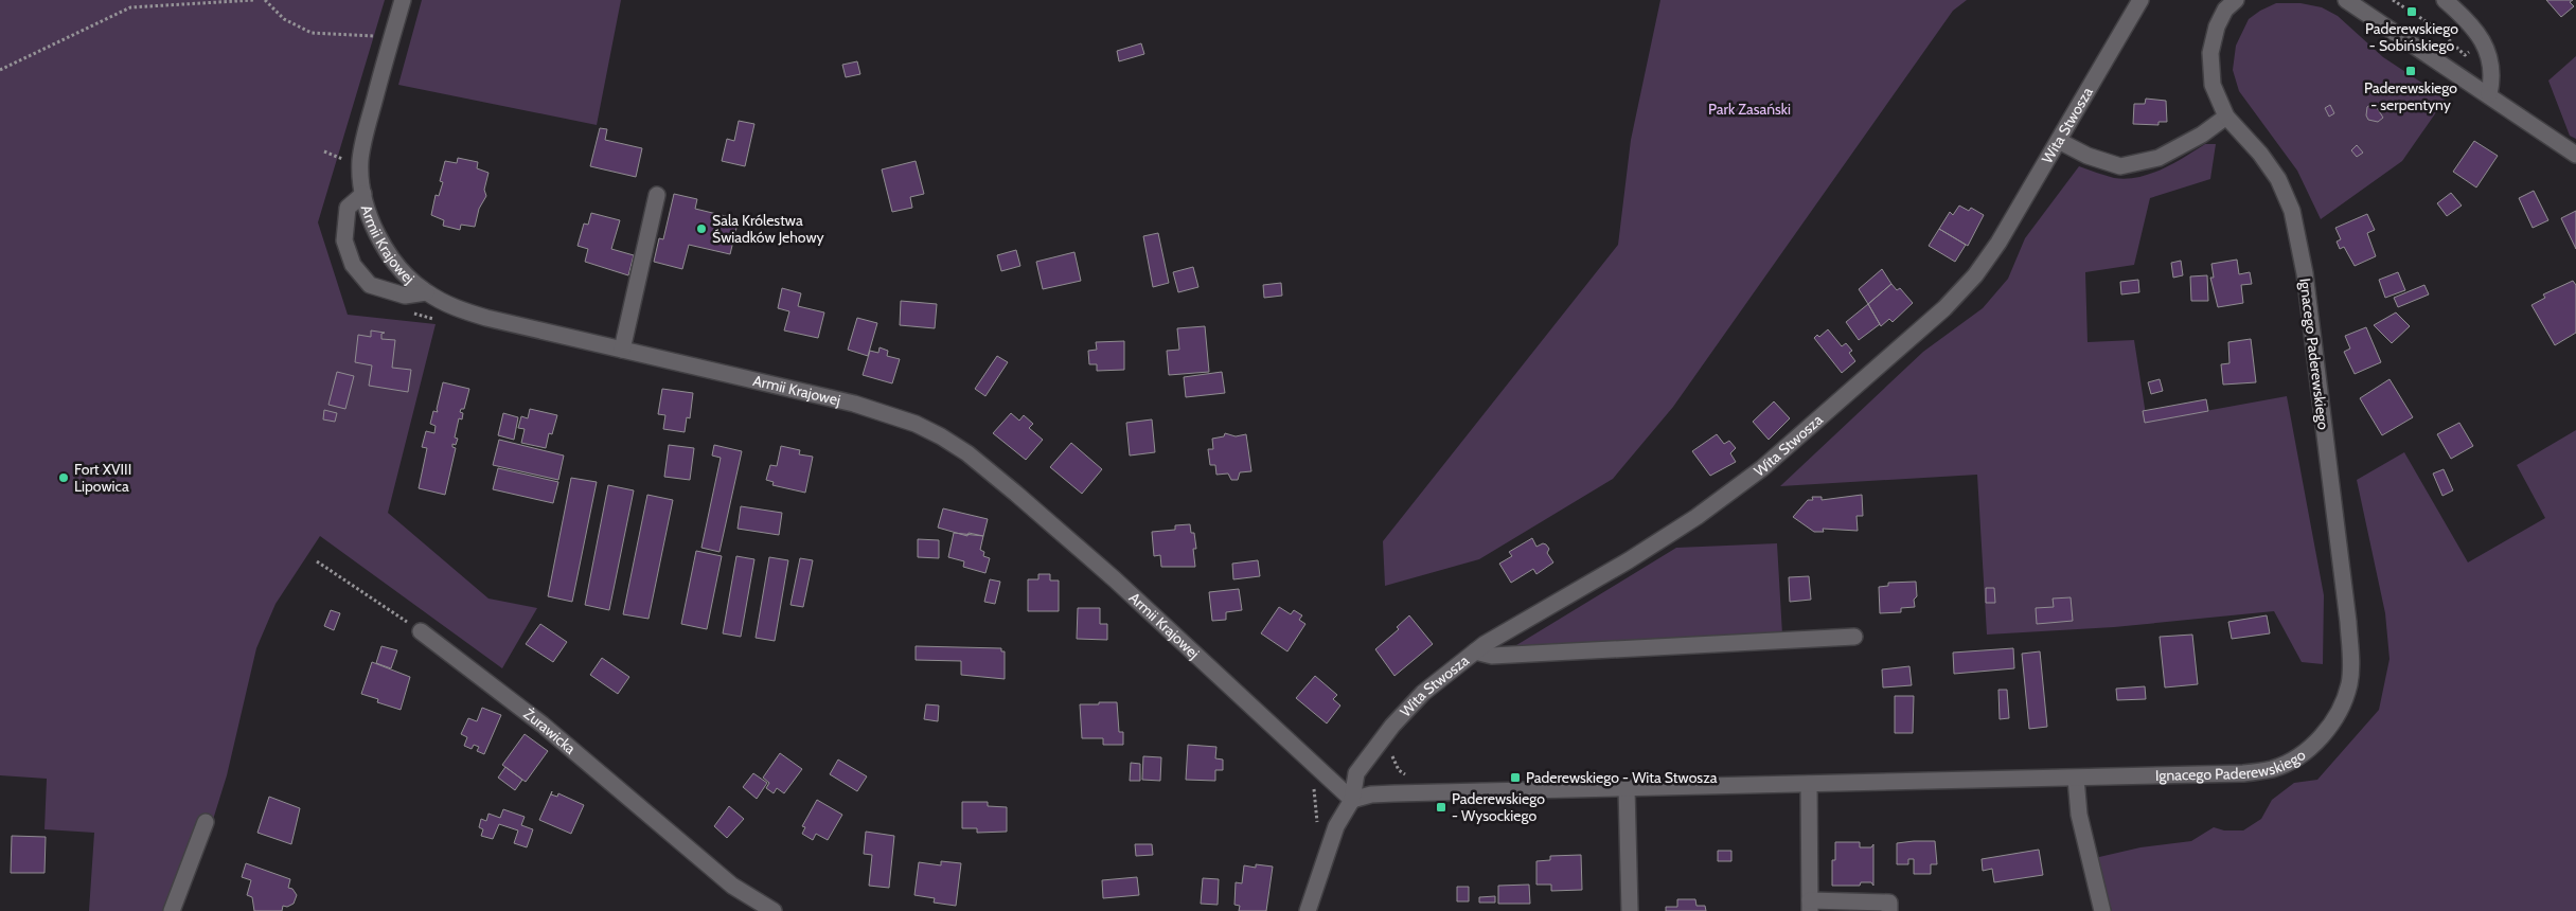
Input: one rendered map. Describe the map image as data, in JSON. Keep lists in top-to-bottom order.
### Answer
{
  "streets": {
    "street": [
      "Wita Stwosza",
      "Armii Krajowej",
      "Ignacego Paderewskiego",
      "Żurawicka"
    ]
  },
  "crossings": [
    ["Wita Stwosza", "Armii Krajowej"],
    ["Wita Stwosza", "Ignacego Paderewskiego"],
    ["Armii Krajowej", "Ignacego Paderewskiego"]
  ],
  "parks": ["Park Zasański"],
  "places": {
    "transit": [
      "Paderewskiego - Sobińskiego",
      "Paderewskiego - serpentyny",
      "Paderewskiego - Wita Stwosza",
      "Paderewskiego - Wysockiego"
    ],
    "other": ["Sala Królestwa Świadków Jehowy", "Fort XVIII Lipowica"]
  }
}
